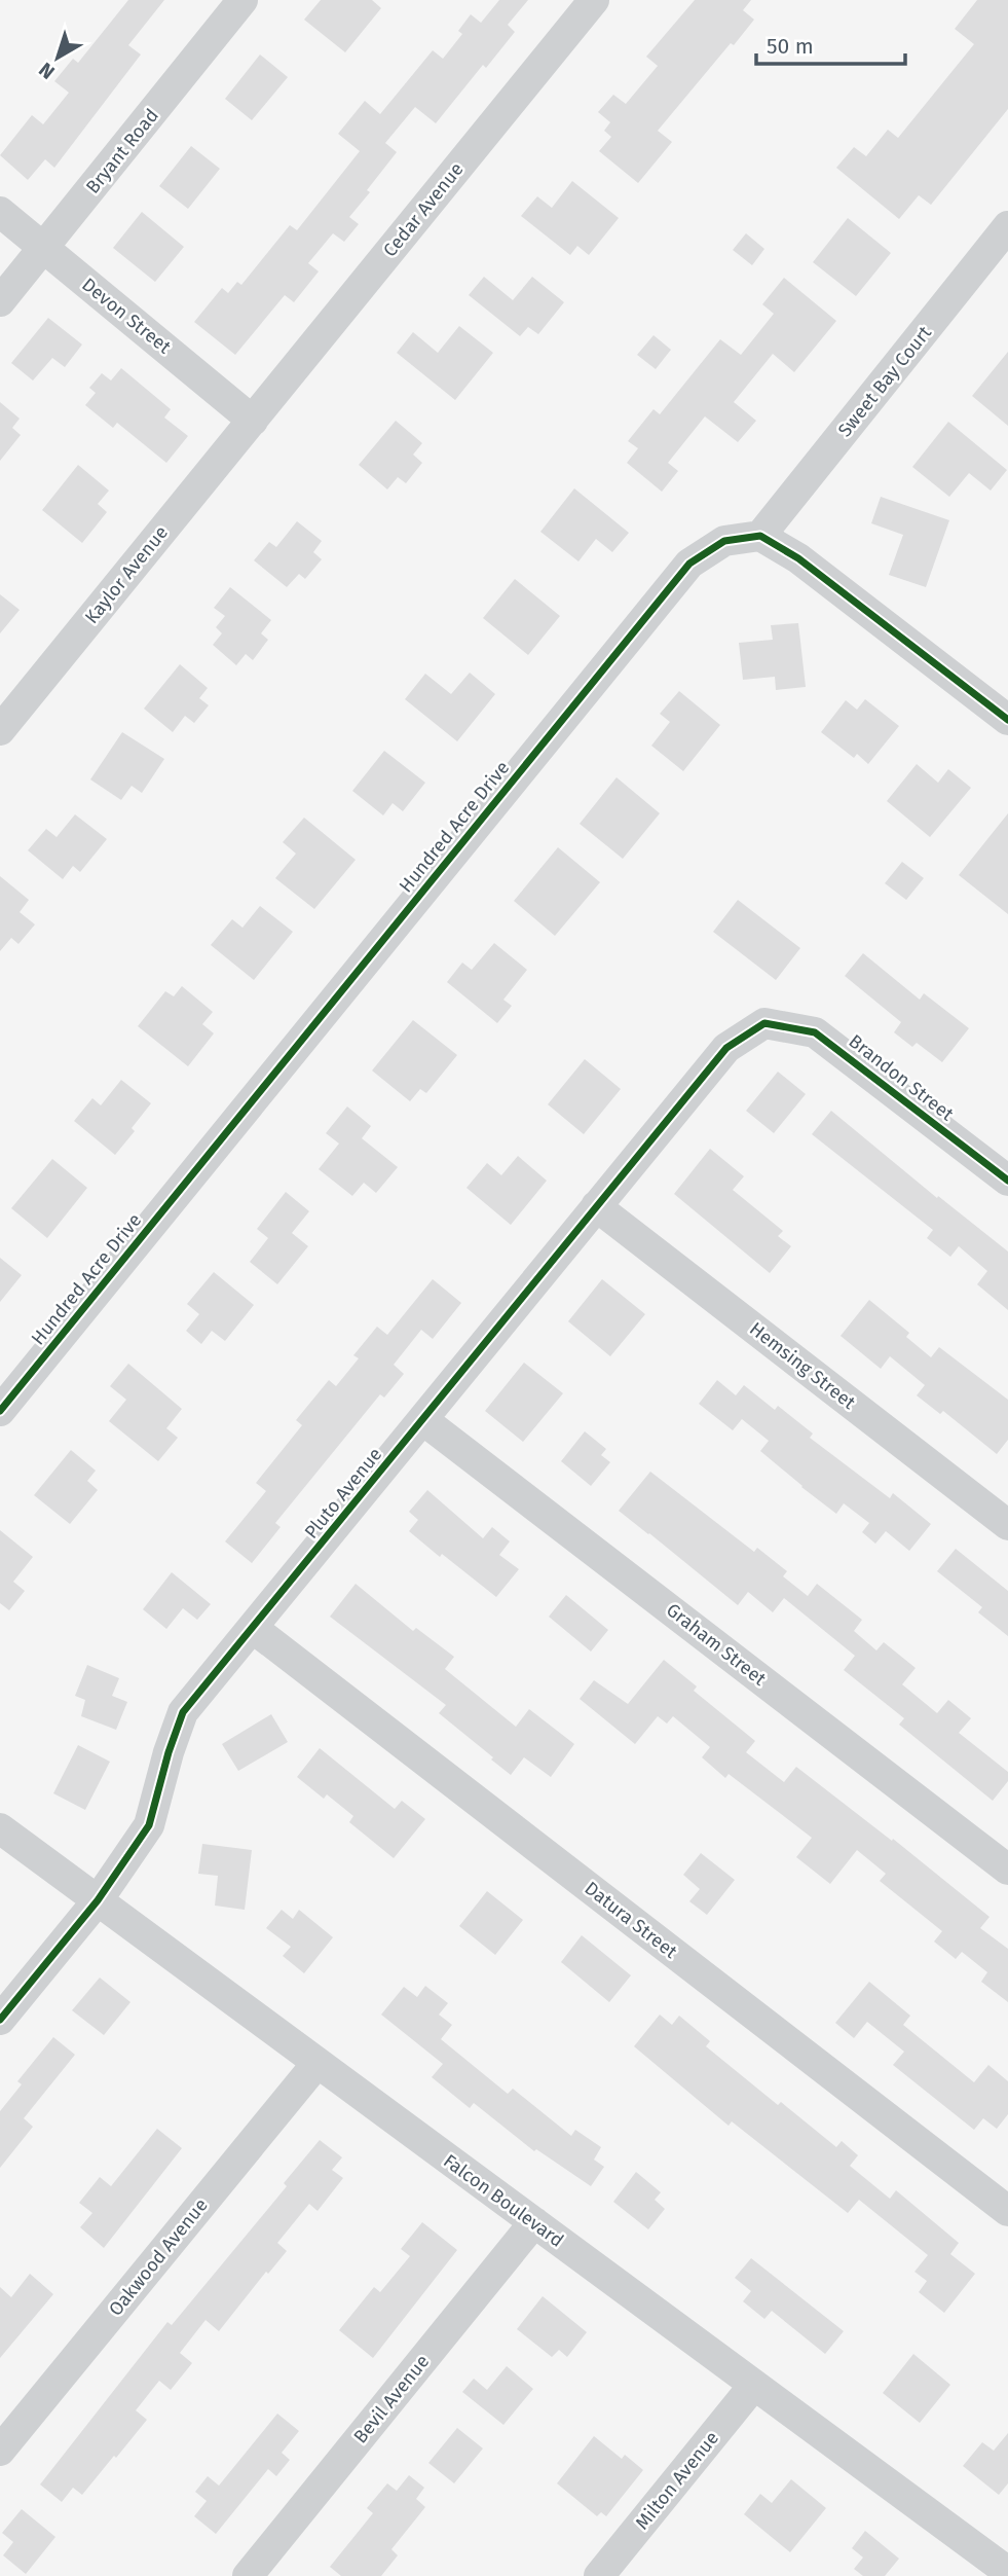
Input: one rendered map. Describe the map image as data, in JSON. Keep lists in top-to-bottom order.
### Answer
{
  "streets": {
    "street": [
      "Bryant Road",
      "Cedar Avenue",
      "Devon Street",
      "Sweet Bay Court",
      "Kaylor Avenue",
      "Hundred Acre Drive",
      "Brandon Street",
      "Hemsing Street",
      "Pluto Avenue",
      "Graham Street",
      "Datura Street",
      "Falcon Boulevard",
      "Oakwood Avenue",
      "Bevil Avenue",
      "Milton Avenue"
    ]
  },
  "crossings": [
    ["Bryant Road", "Devon Street"],
    ["Cedar Avenue", "Devon Street"],
    ["Cedar Avenue", "Kaylor Avenue"],
    ["Devon Street", "Kaylor Avenue"],
    ["Sweet Bay Court", "Hundred Acre Drive"],
    ["Brandon Street", "Pluto Avenue"],
    ["Hemsing Street", "Pluto Avenue"],
    ["Pluto Avenue", "Graham Street"],
    ["Pluto Avenue", "Datura Street"],
    ["Pluto Avenue", "Falcon Boulevard"],
    ["Falcon Boulevard", "Oakwood Avenue"],
    ["Falcon Boulevard", "Bevil Avenue"],
    ["Falcon Boulevard", "Milton Avenue"]
  ],
  "scale_bar": "50 m",
  "north": "bottom left"
}
